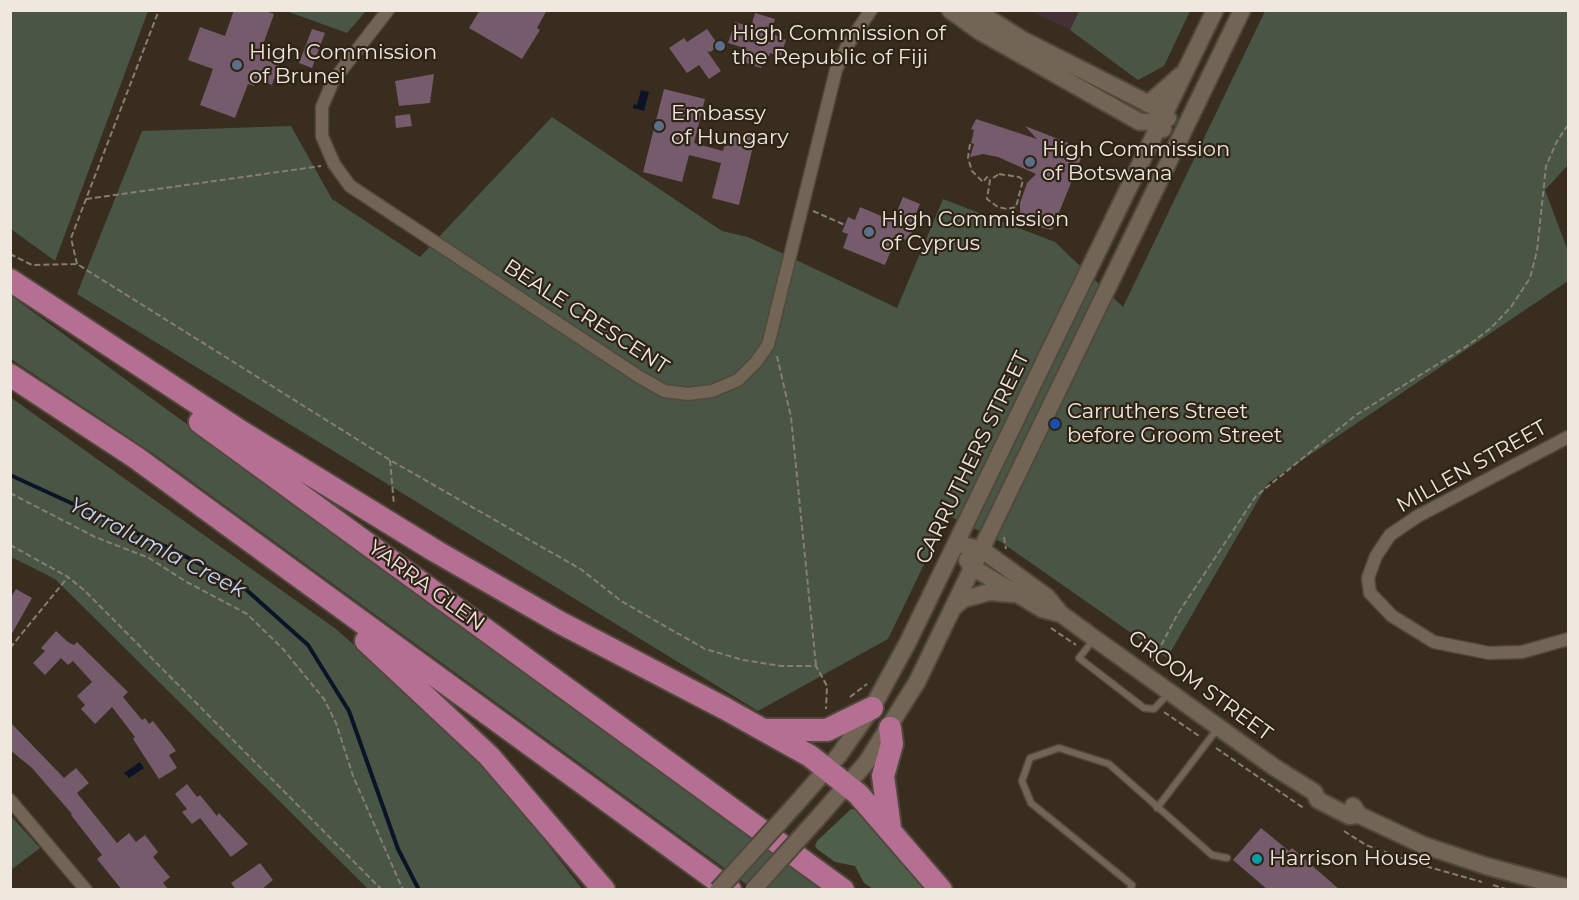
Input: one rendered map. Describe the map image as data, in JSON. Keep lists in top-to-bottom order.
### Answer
{
  "streets": {
    "highway": ["YARRA GLEN"],
    "main road": ["CARRUTHERS STREET", "GROOM STREET"],
    "street": ["BEALE CRESCENT", "MILLEN STREET"]
  },
  "crossings": [
    ["CARRUTHERS STREET", "GROOM STREET"]
  ],
  "water": ["Yarralumla Creek"],
  "places": [
    "High Commission of the Republic of Fiji",
    "High Commission of Brunei",
    "Embassy of Hungary",
    "High Commission of Botswana",
    "High Commission of Cyprus",
    "Carruthers Street before Groom Street",
    "Harrison House"
  ]
}
